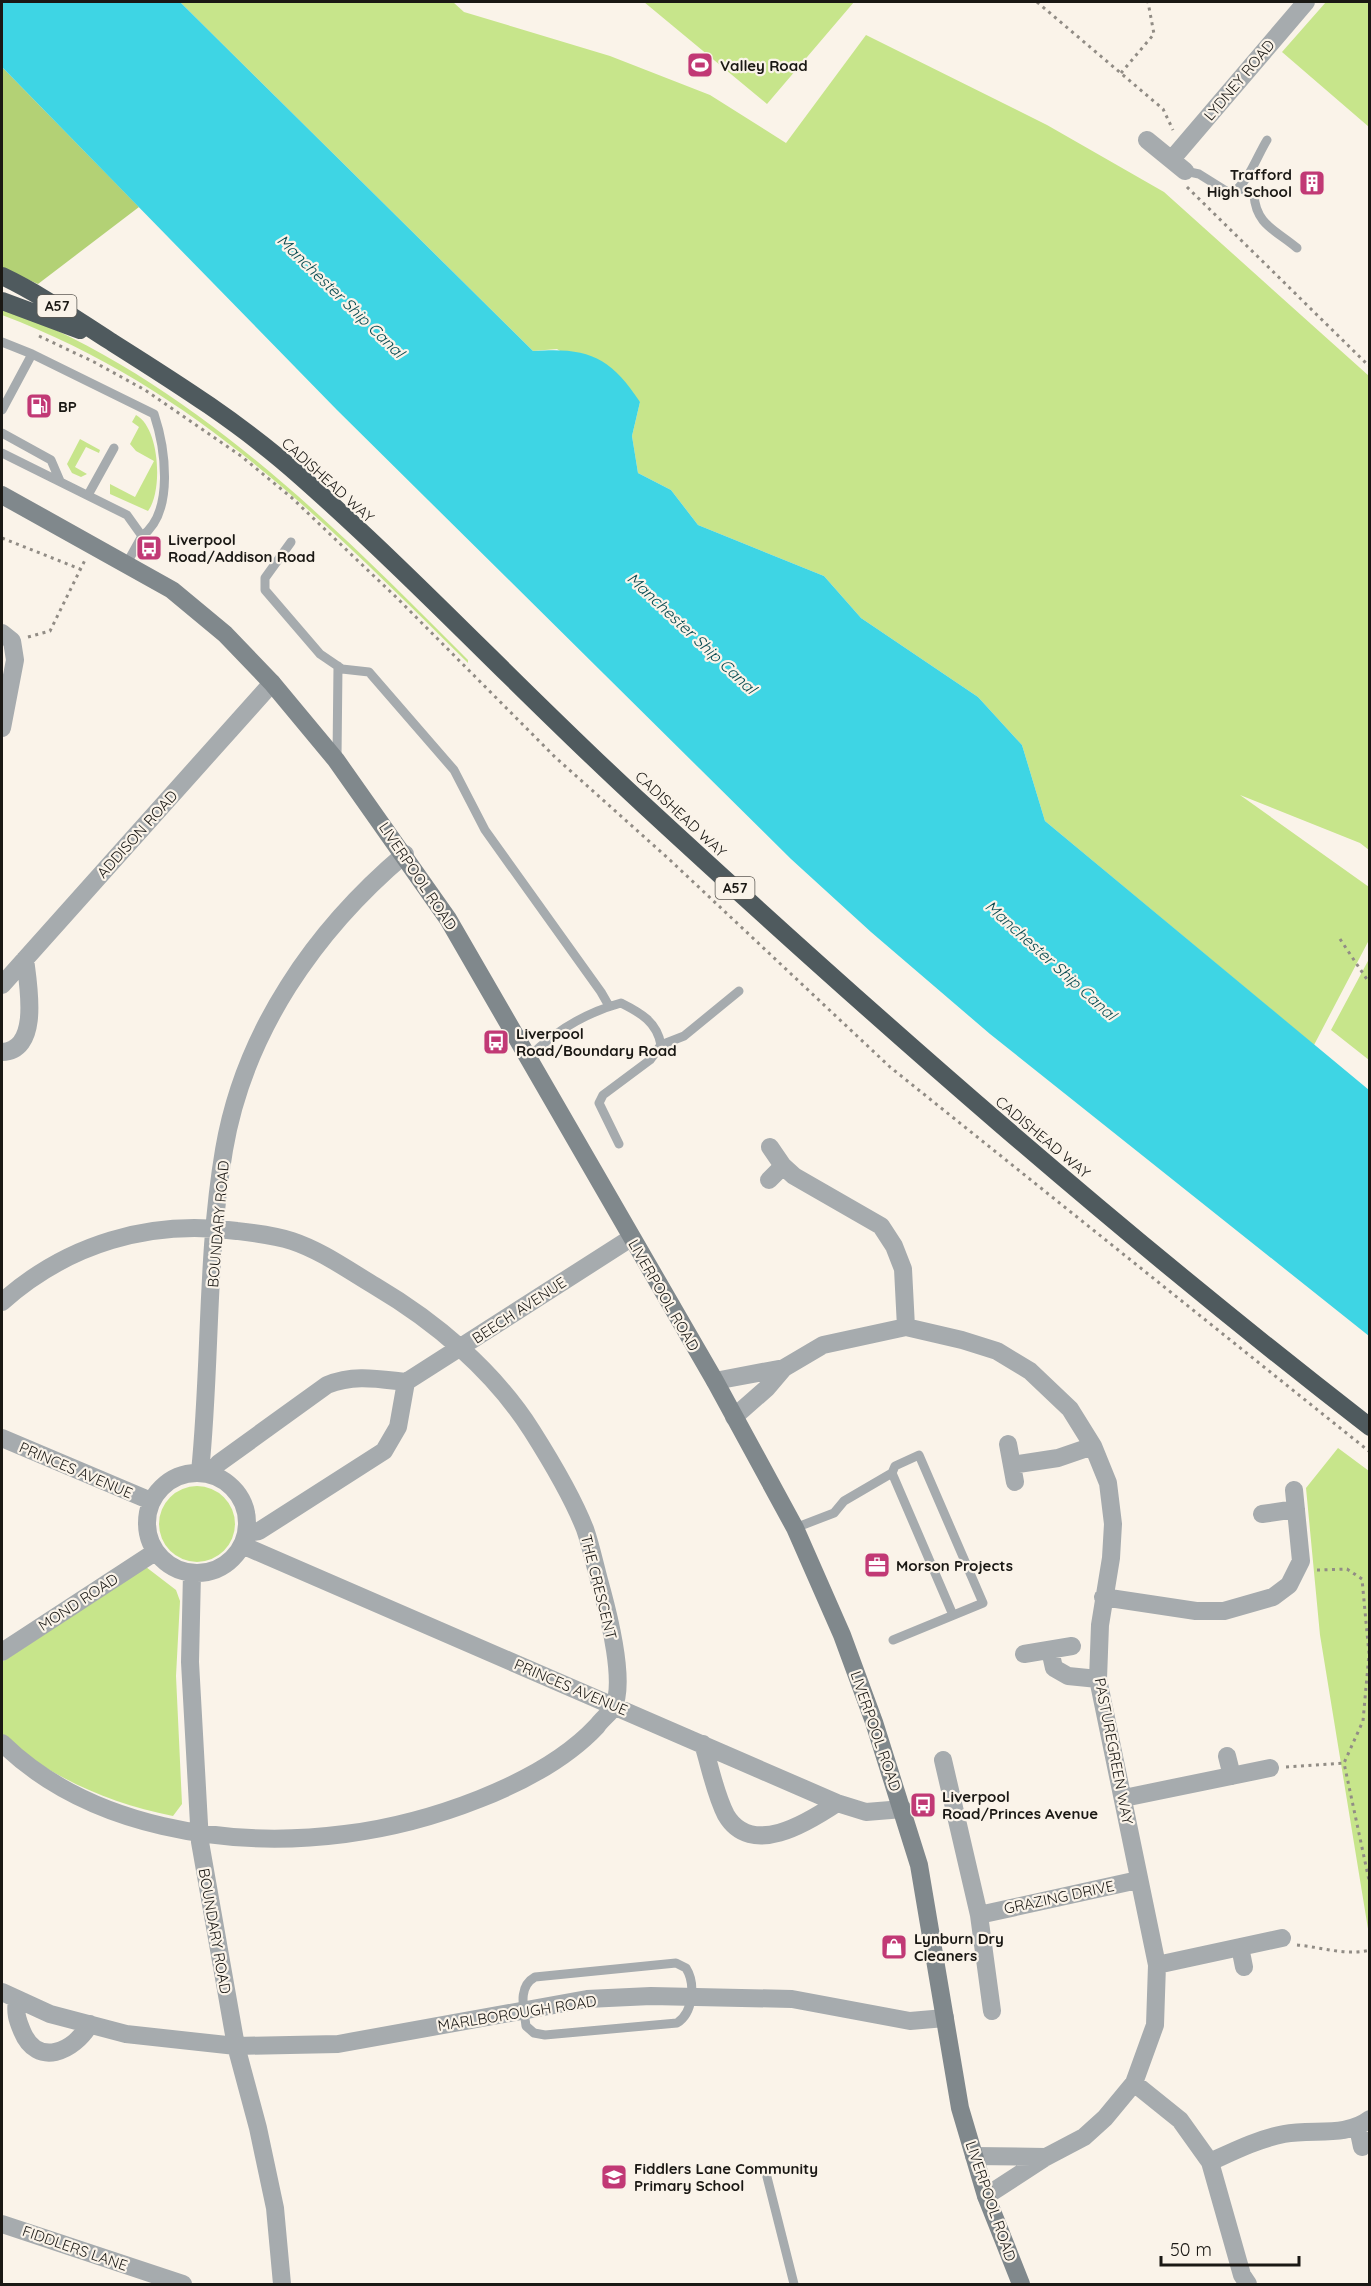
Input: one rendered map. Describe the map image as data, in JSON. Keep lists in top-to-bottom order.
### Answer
{
  "streets": {
    "highway": ["A57", "CADISHEAD WAY"],
    "main road": ["LIVERPOOL ROAD"],
    "street": [
      "LYDNEY ROAD",
      "ADDISON ROAD",
      "BOUNDARY ROAD",
      "BEECH AVENUE",
      "PRINCES AVENUE",
      "THE CRESCENT",
      "MOND ROAD",
      "PASTUREGREEN WAY",
      "GRAZING DRIVE",
      "MARLBOROUGH ROAD",
      "FIDDLERS LANE"
    ]
  },
  "crossings": [
    ["ADDISON ROAD", "LIVERPOOL ROAD"],
    ["LIVERPOOL ROAD", "BOUNDARY ROAD"],
    ["LIVERPOOL ROAD", "BEECH AVENUE"],
    ["LIVERPOOL ROAD", "PRINCES AVENUE"],
    ["LIVERPOOL ROAD", "PASTUREGREEN WAY"],
    ["LIVERPOOL ROAD", "MARLBOROUGH ROAD"],
    ["BOUNDARY ROAD", "PRINCES AVENUE"],
    ["BOUNDARY ROAD", "THE CRESCENT"],
    ["BOUNDARY ROAD", "MOND ROAD"],
    ["BOUNDARY ROAD", "MARLBOROUGH ROAD"],
    ["BEECH AVENUE", "THE CRESCENT"],
    ["PRINCES AVENUE", "THE CRESCENT"],
    ["PRINCES AVENUE", "MOND ROAD"],
    ["PASTUREGREEN WAY", "GRAZING DRIVE"]
  ],
  "water": ["Manchester Ship Canal"],
  "places": {
    "sports": ["Valley Road"],
    "building": ["Trafford High School"],
    "fuel station": ["BP"],
    "bus stop": ["Liverpool Road/Addison Road", "Liverpool Road/Boundary Road", "Liverpool Road/Princes Avenue"],
    "office": ["Morson Projects"],
    "shop": ["Lynburn Dry Cleaners"],
    "school or university": ["Fiddlers Lane Community Primary School"]
  },
  "scale_bar": "50 m"
}
